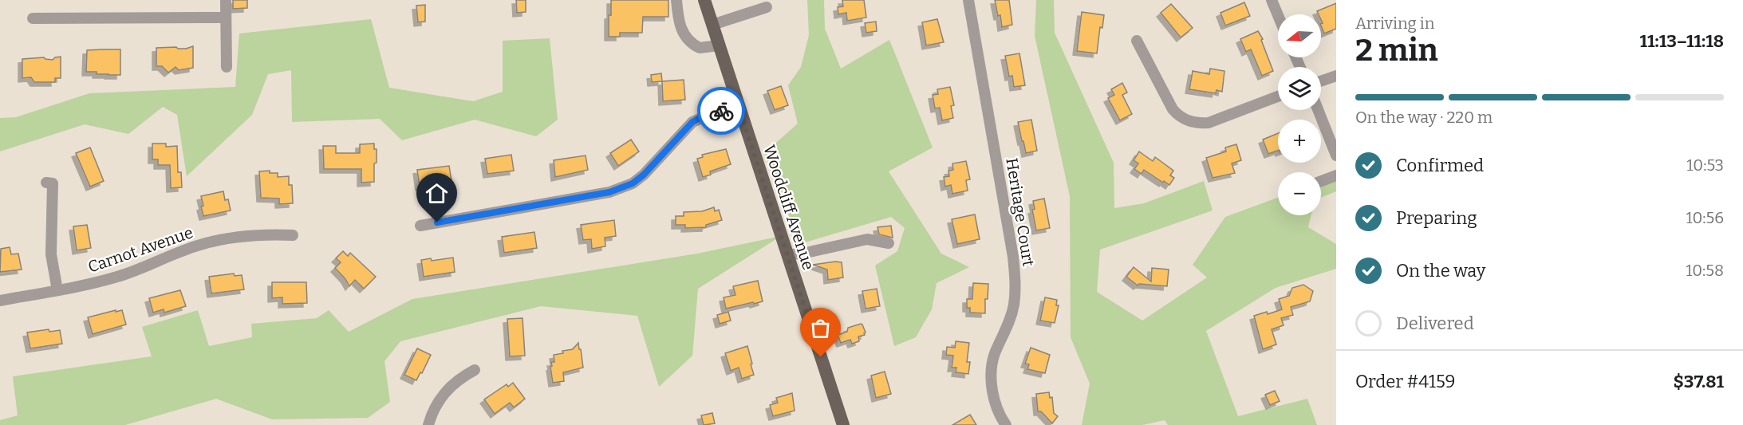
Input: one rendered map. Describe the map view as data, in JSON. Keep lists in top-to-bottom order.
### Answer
{
  "streets": {
    "main road": ["Woodcliff Avenue"],
    "street": ["Heritage Court", "Carnot Avenue"]
  },
  "north": "left",
  "page": {
    "heading": ["2 min", "Arriving in", "11:13–11:18"],
    "panel": ["Order #4159", "$37.81"],
    "map_buttons": ["+", "−"],
    "bar": "On the way · 220 m",
    "list": [
      ["Confirmed", "10:53"],
      ["Preparing", "10:56"],
      ["On the way", "10:58"],
      "Delivered"
    ]
  }
}
